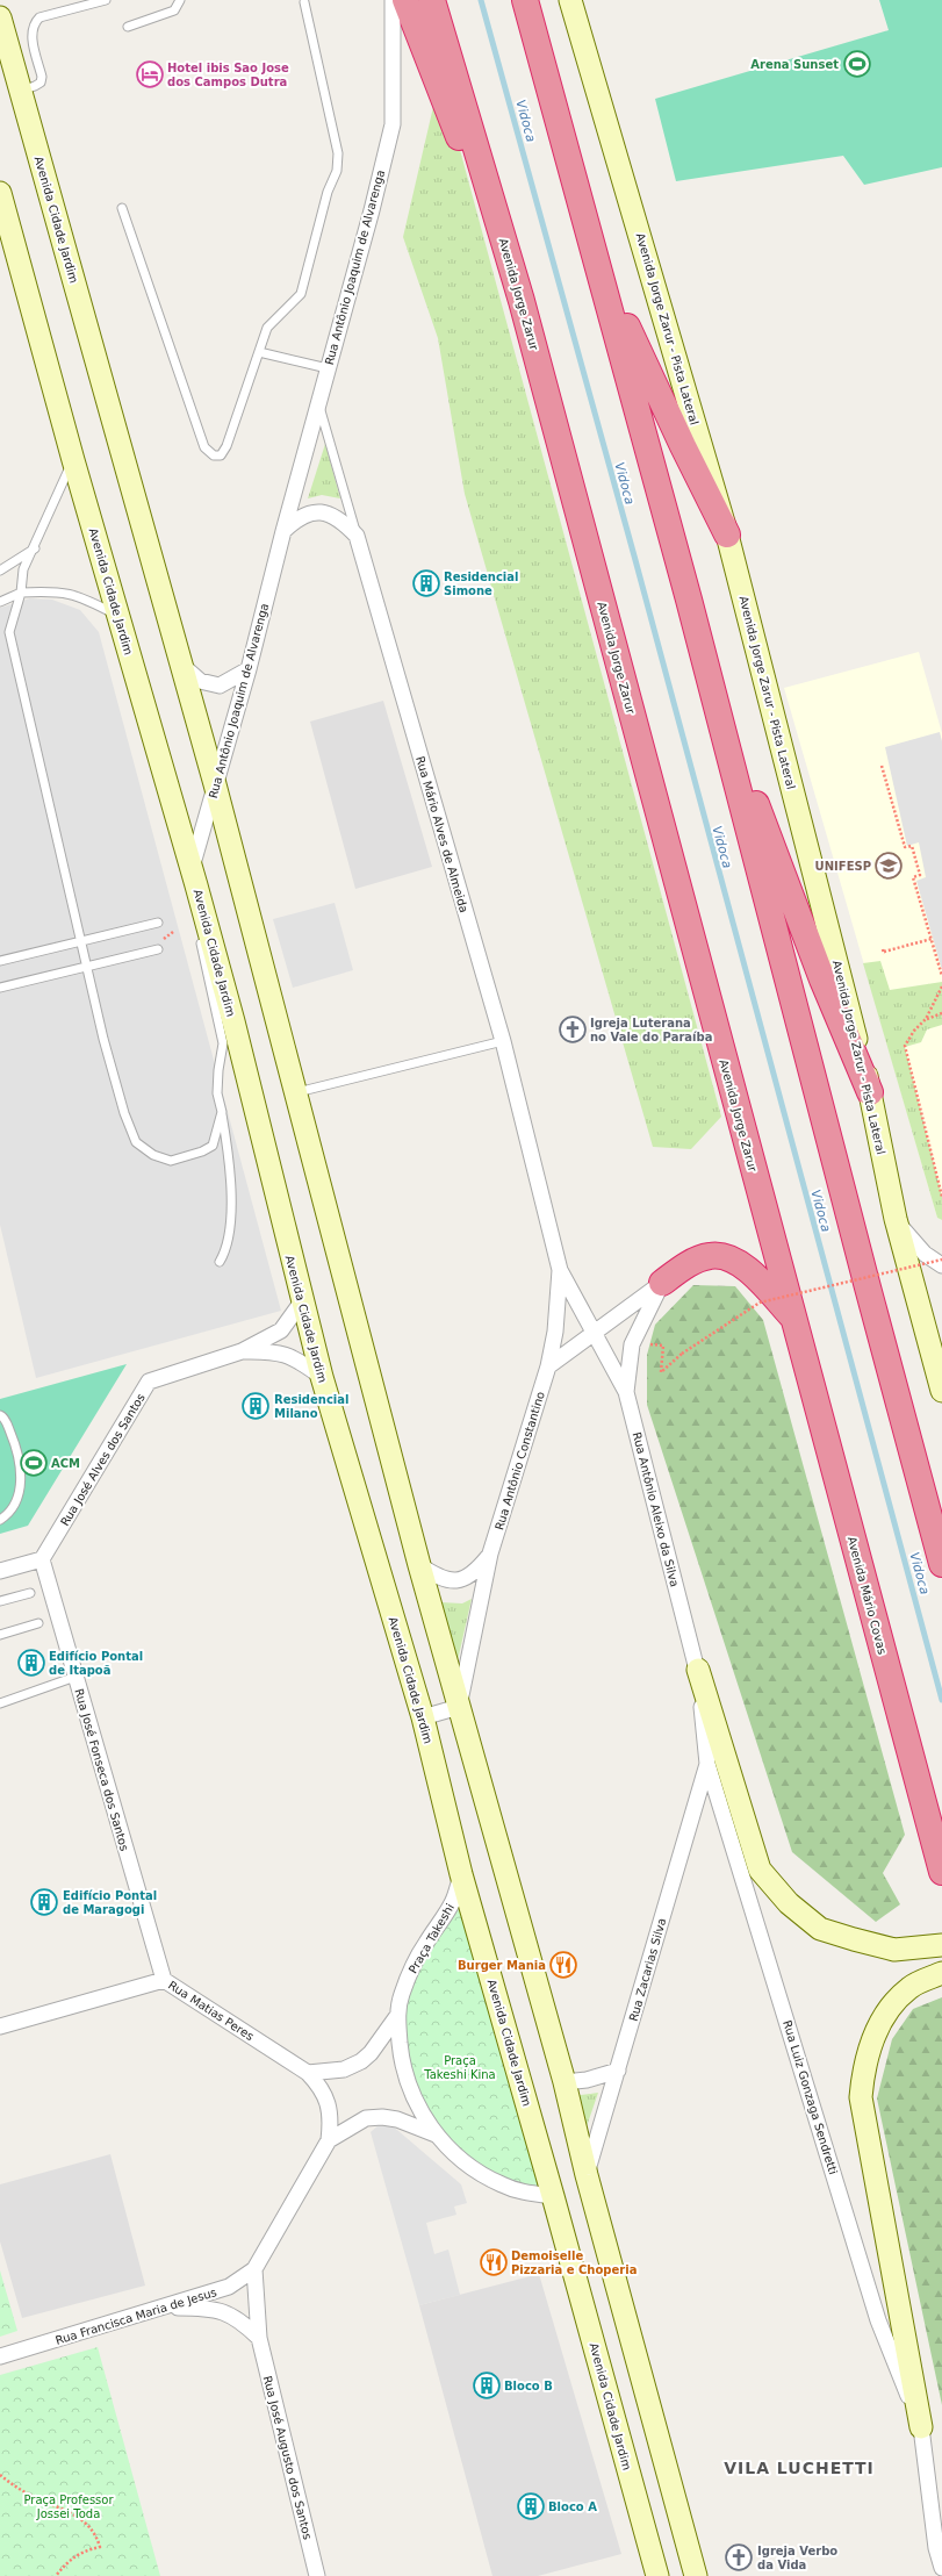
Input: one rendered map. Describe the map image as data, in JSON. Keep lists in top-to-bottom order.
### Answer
{
  "streets": {
    "highway": ["Avenida Jorge Zarur", "Avenida Mário Covas"],
    "main road": ["Avenida Cidade Jardim", "Avenida Jorge Zarur - Pista Lateral"],
    "street": [
      "Rua Antônio Joaquim de Alvarenga",
      "Rua Mário Alves de Almeida",
      "Rua José Alves dos Santos",
      "Rua Antônio Constantino",
      "Rua Antônio Aleixo da Silva",
      "Rua José Fonseca dos Santos",
      "Praça Takeshi",
      "Rua Zacarias Silva",
      "Rua Matias Peres",
      "Rua Luiz Gonzaga Sendretti",
      "Rua Francisca Maria de Jesus",
      "Rua José Augusto dos Santos"
    ]
  },
  "crossings": [
    ["Avenida Cidade Jardim", "Rua Antônio Joaquim de Alvarenga"],
    ["Avenida Cidade Jardim", "Rua Antônio Constantino"],
    ["Avenida Cidade Jardim", "Praça Takeshi"],
    ["Avenida Cidade Jardim", "Rua Zacarias Silva"],
    ["Rua Antônio Joaquim de Alvarenga", "Rua Mário Alves de Almeida"],
    ["Avenida Jorge Zarur", "Avenida Mário Covas"],
    ["Rua Mário Alves de Almeida", "Rua Antônio Constantino"],
    ["Rua Mário Alves de Almeida", "Rua Antônio Aleixo da Silva"],
    ["Rua José Alves dos Santos", "Rua José Fonseca dos Santos"],
    ["Rua Antônio Constantino", "Rua Antônio Aleixo da Silva"],
    ["Rua Antônio Aleixo da Silva", "Rua Zacarias Silva"],
    ["Rua Antônio Aleixo da Silva", "Rua Luiz Gonzaga Sendretti"],
    ["Rua José Fonseca dos Santos", "Rua Matias Peres"],
    ["Praça Takeshi", "Rua Francisca Maria de Jesus"],
    ["Rua Zacarias Silva", "Rua Luiz Gonzaga Sendretti"],
    ["Rua Matias Peres", "Rua Francisca Maria de Jesus"],
    ["Rua Francisca Maria de Jesus", "Rua José Augusto dos Santos"]
  ],
  "districts": ["VILA LUCHETTI"],
  "water": ["Vidoca"],
  "parks": ["Praça Takeshi Kina", "Praça Professor Jossei Toda"],
  "places": {
    "sports": ["Arena Sunset", "ACM"],
    "hotel": ["Hotel ibis Sao Jose dos Campos Dutra"],
    "building": [
      "Residencial Simone",
      "Residencial Milano",
      "Edifício Pontal de Itapoã",
      "Edifício Pontal de Maragogi",
      "Bloco B",
      "Bloco A"
    ],
    "school or university": ["UNIFESP"],
    "church": ["Igreja Luterana no Vale do Paraíba", "Igreja Verbo da Vida"],
    "restaurant": ["Burger Mania", "Demoiselle Pizzaria e Choperia"]
  }
}
